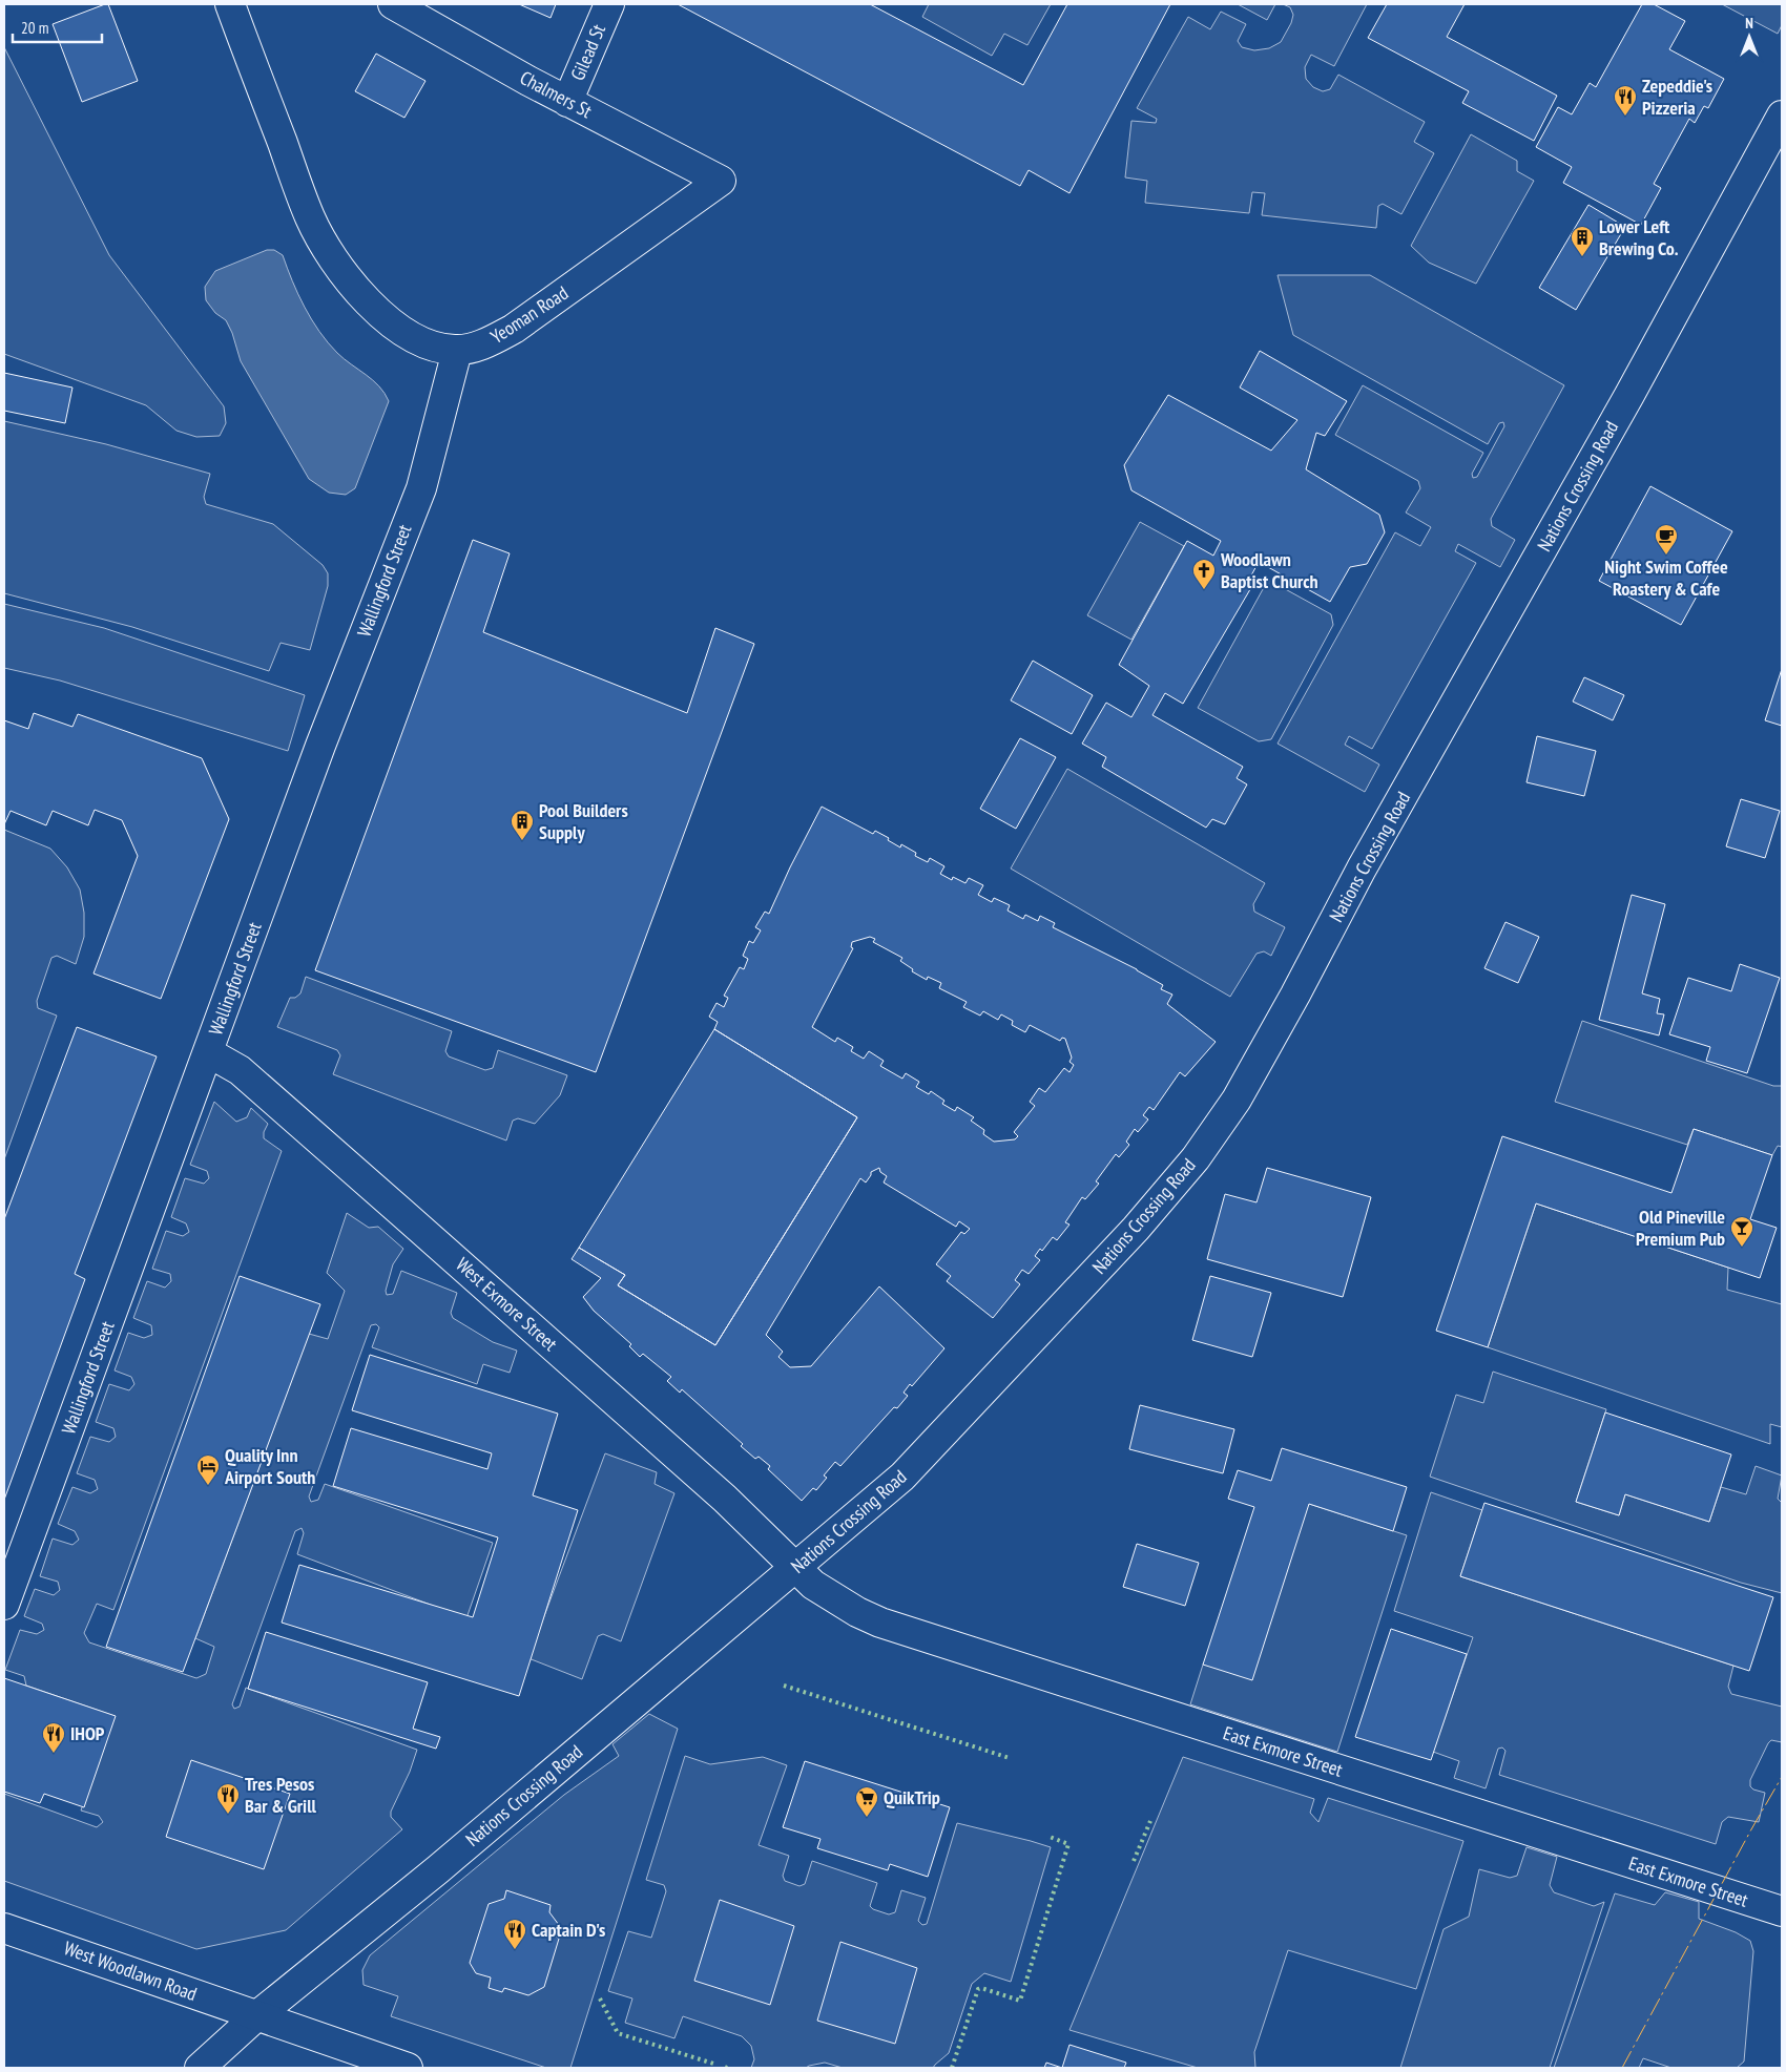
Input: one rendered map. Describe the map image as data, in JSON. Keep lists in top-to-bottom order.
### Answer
{
  "streets": {
    "street": [
      "Gilead St",
      "Chalmers St",
      "Yeoman Road",
      "Nations Crossing Road",
      "Wallingford Street",
      "West Exmore Street",
      "East Exmore Street",
      "West Woodlawn Road"
    ]
  },
  "crossings": [
    ["Gilead St", "Chalmers St"],
    ["Chalmers St", "Yeoman Road"],
    ["Yeoman Road", "Wallingford Street"],
    ["Nations Crossing Road", "West Exmore Street"],
    ["Nations Crossing Road", "East Exmore Street"],
    ["Nations Crossing Road", "West Woodlawn Road"],
    ["Wallingford Street", "West Exmore Street"],
    ["West Exmore Street", "East Exmore Street"]
  ],
  "places": {
    "restaurant": [
      "Zepeddie's Pizzeria",
      "IHOP",
      "Tres Pesos Bar & Grill",
      "Captain D's"
    ],
    "building": ["Lower Left Brewing Co.", "Pool Builders Supply"],
    "cafe": ["Night Swim Coffee Roastery & Cafe"],
    "church": ["Woodlawn Baptist Church"],
    "bar": ["Old Pineville Premium Pub"],
    "hotel": ["Quality Inn Airport South"],
    "supermarket": ["QuikTrip"]
  },
  "scale_bar": "20 m",
  "north": "top"
}
